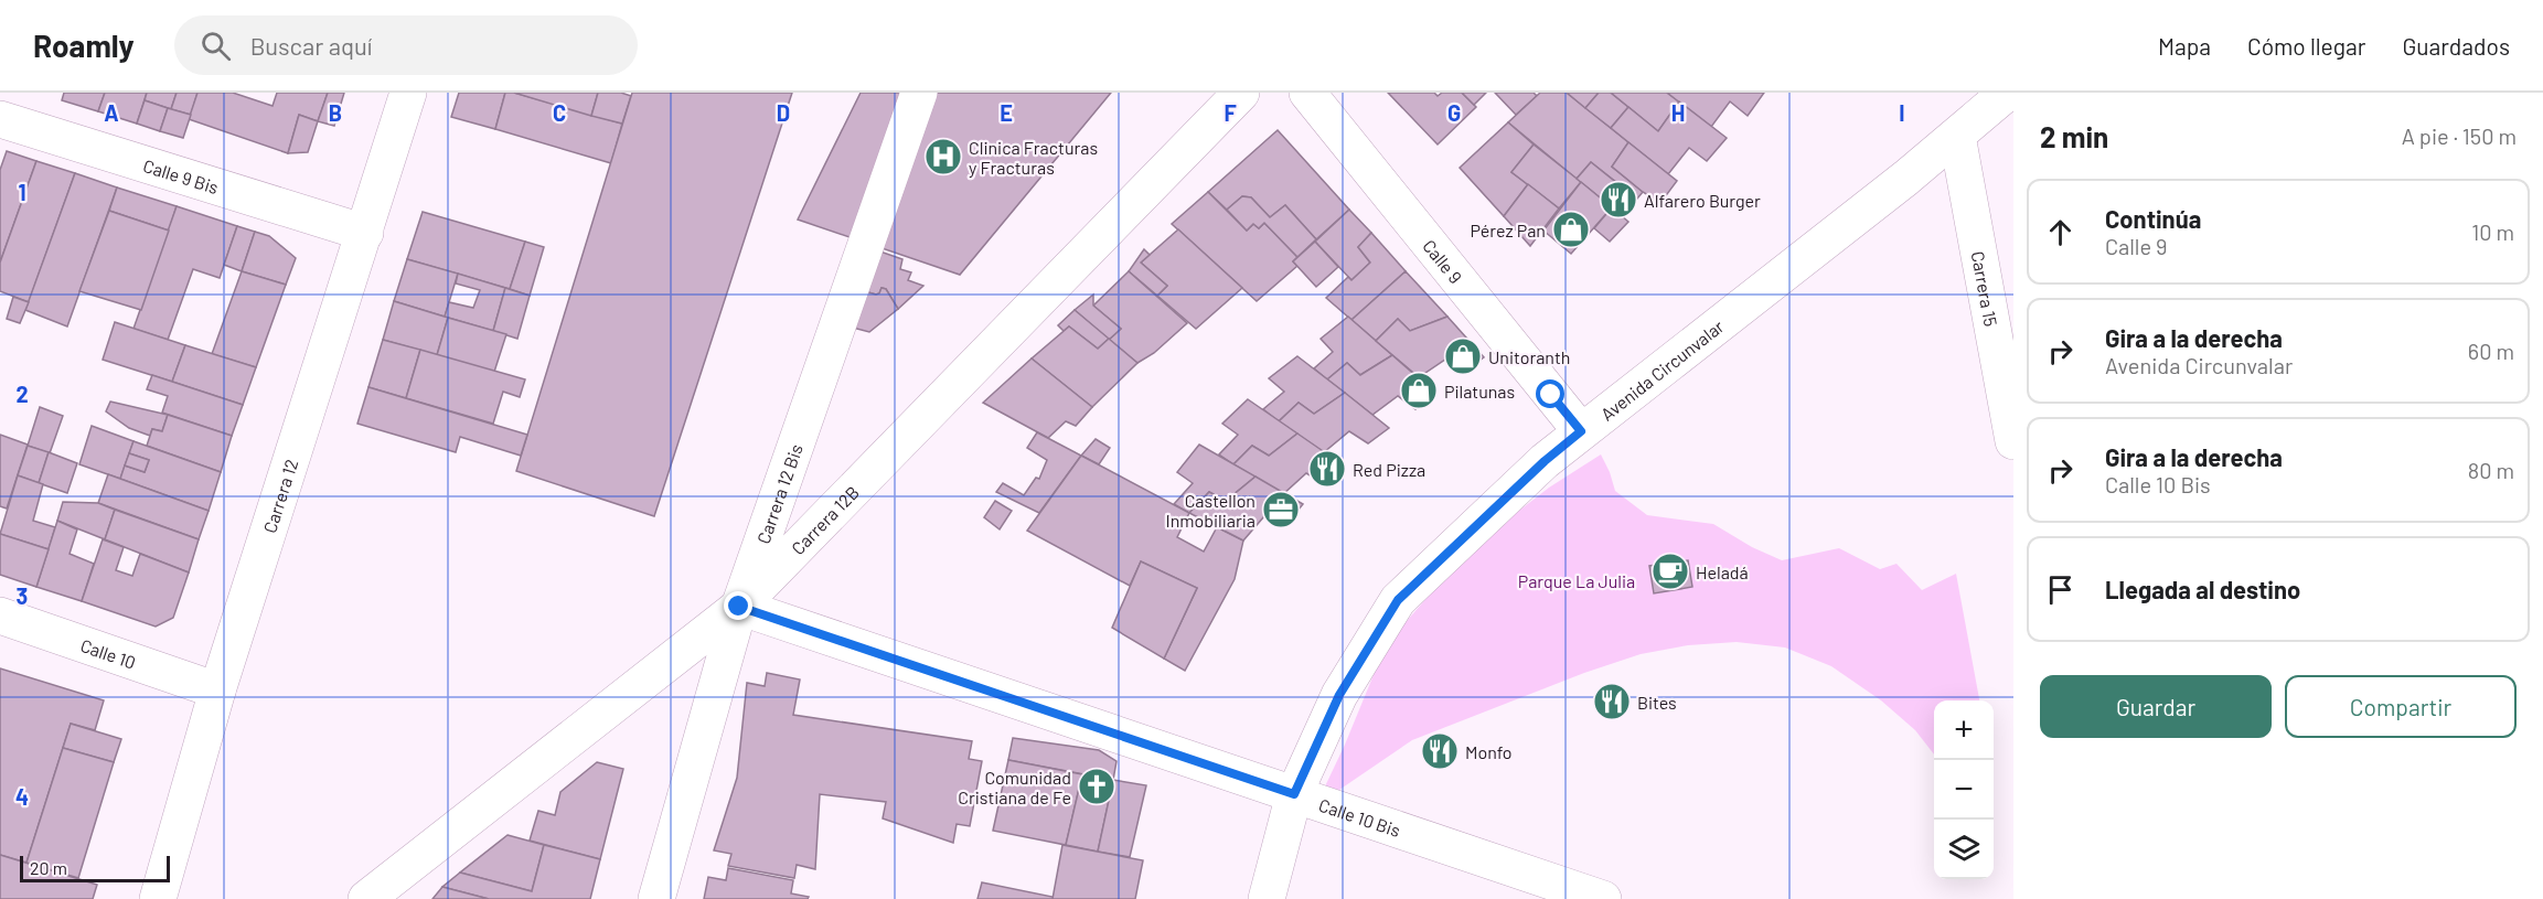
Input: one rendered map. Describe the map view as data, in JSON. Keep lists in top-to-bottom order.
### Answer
{
  "streets": {
    "street": [
      "Calle 9 Bis",
      "Calle 9",
      "Carrera 15",
      "Avenida Circunvalar",
      "Carrera 12 Bis",
      "Carrera 12",
      "Carrera 12B",
      "Calle 10",
      "Calle 10 Bis"
    ]
  },
  "crossings": [
    ["Calle 9 Bis", "Carrera 12"],
    ["Calle 9", "Avenida Circunvalar"],
    ["Carrera 15", "Avenida Circunvalar"],
    ["Avenida Circunvalar", "Calle 10 Bis"],
    ["Carrera 12 Bis", "Carrera 12B"],
    ["Carrera 12 Bis", "Calle 10 Bis"],
    ["Carrera 12", "Calle 10"],
    ["Carrera 12B", "Calle 10 Bis"]
  ],
  "parks": ["Parque La Julia"],
  "places": {
    "hospital": ["Clinica Fracturas y Fracturas"],
    "restaurant": [
      "Alfarero Burger",
      "Red Pizza",
      "Bites",
      "Monfo"
    ],
    "shop": ["Pérez Pan", "Unitoranth", "Pilatunas"],
    "office": ["Castellon Inmobiliaria"],
    "cafe": ["Heladá"],
    "church": ["Comunidad Cristiana de Fe"]
  },
  "scale_bar": "20 m",
  "page": {
    "header": "Roamly",
    "search": "Buscar aquí",
    "nav": ["Mapa", "Cómo llegar", "Guardados"],
    "heading": ["2 min", "A pie · 150 m"],
    "list": [
      ["Continúa", "Calle 9", "10 m"],
      ["Gira a la derecha", "Avenida Circunvalar", "60 m"],
      ["Gira a la derecha", "Calle 10 Bis", "80 m"],
      "Llegada al destino"
    ],
    "buttons": ["Guardar", "Compartir"],
    "map_buttons": ["+", "−"],
    "scale": "20 m"
  },
  "grid": {
    "columns": [
      "A",
      "B",
      "C",
      "D",
      "E",
      "F",
      "G",
      "H",
      "I"
    ],
    "rows": [
      "1",
      "2",
      "3",
      "4"
    ]
  }
}
